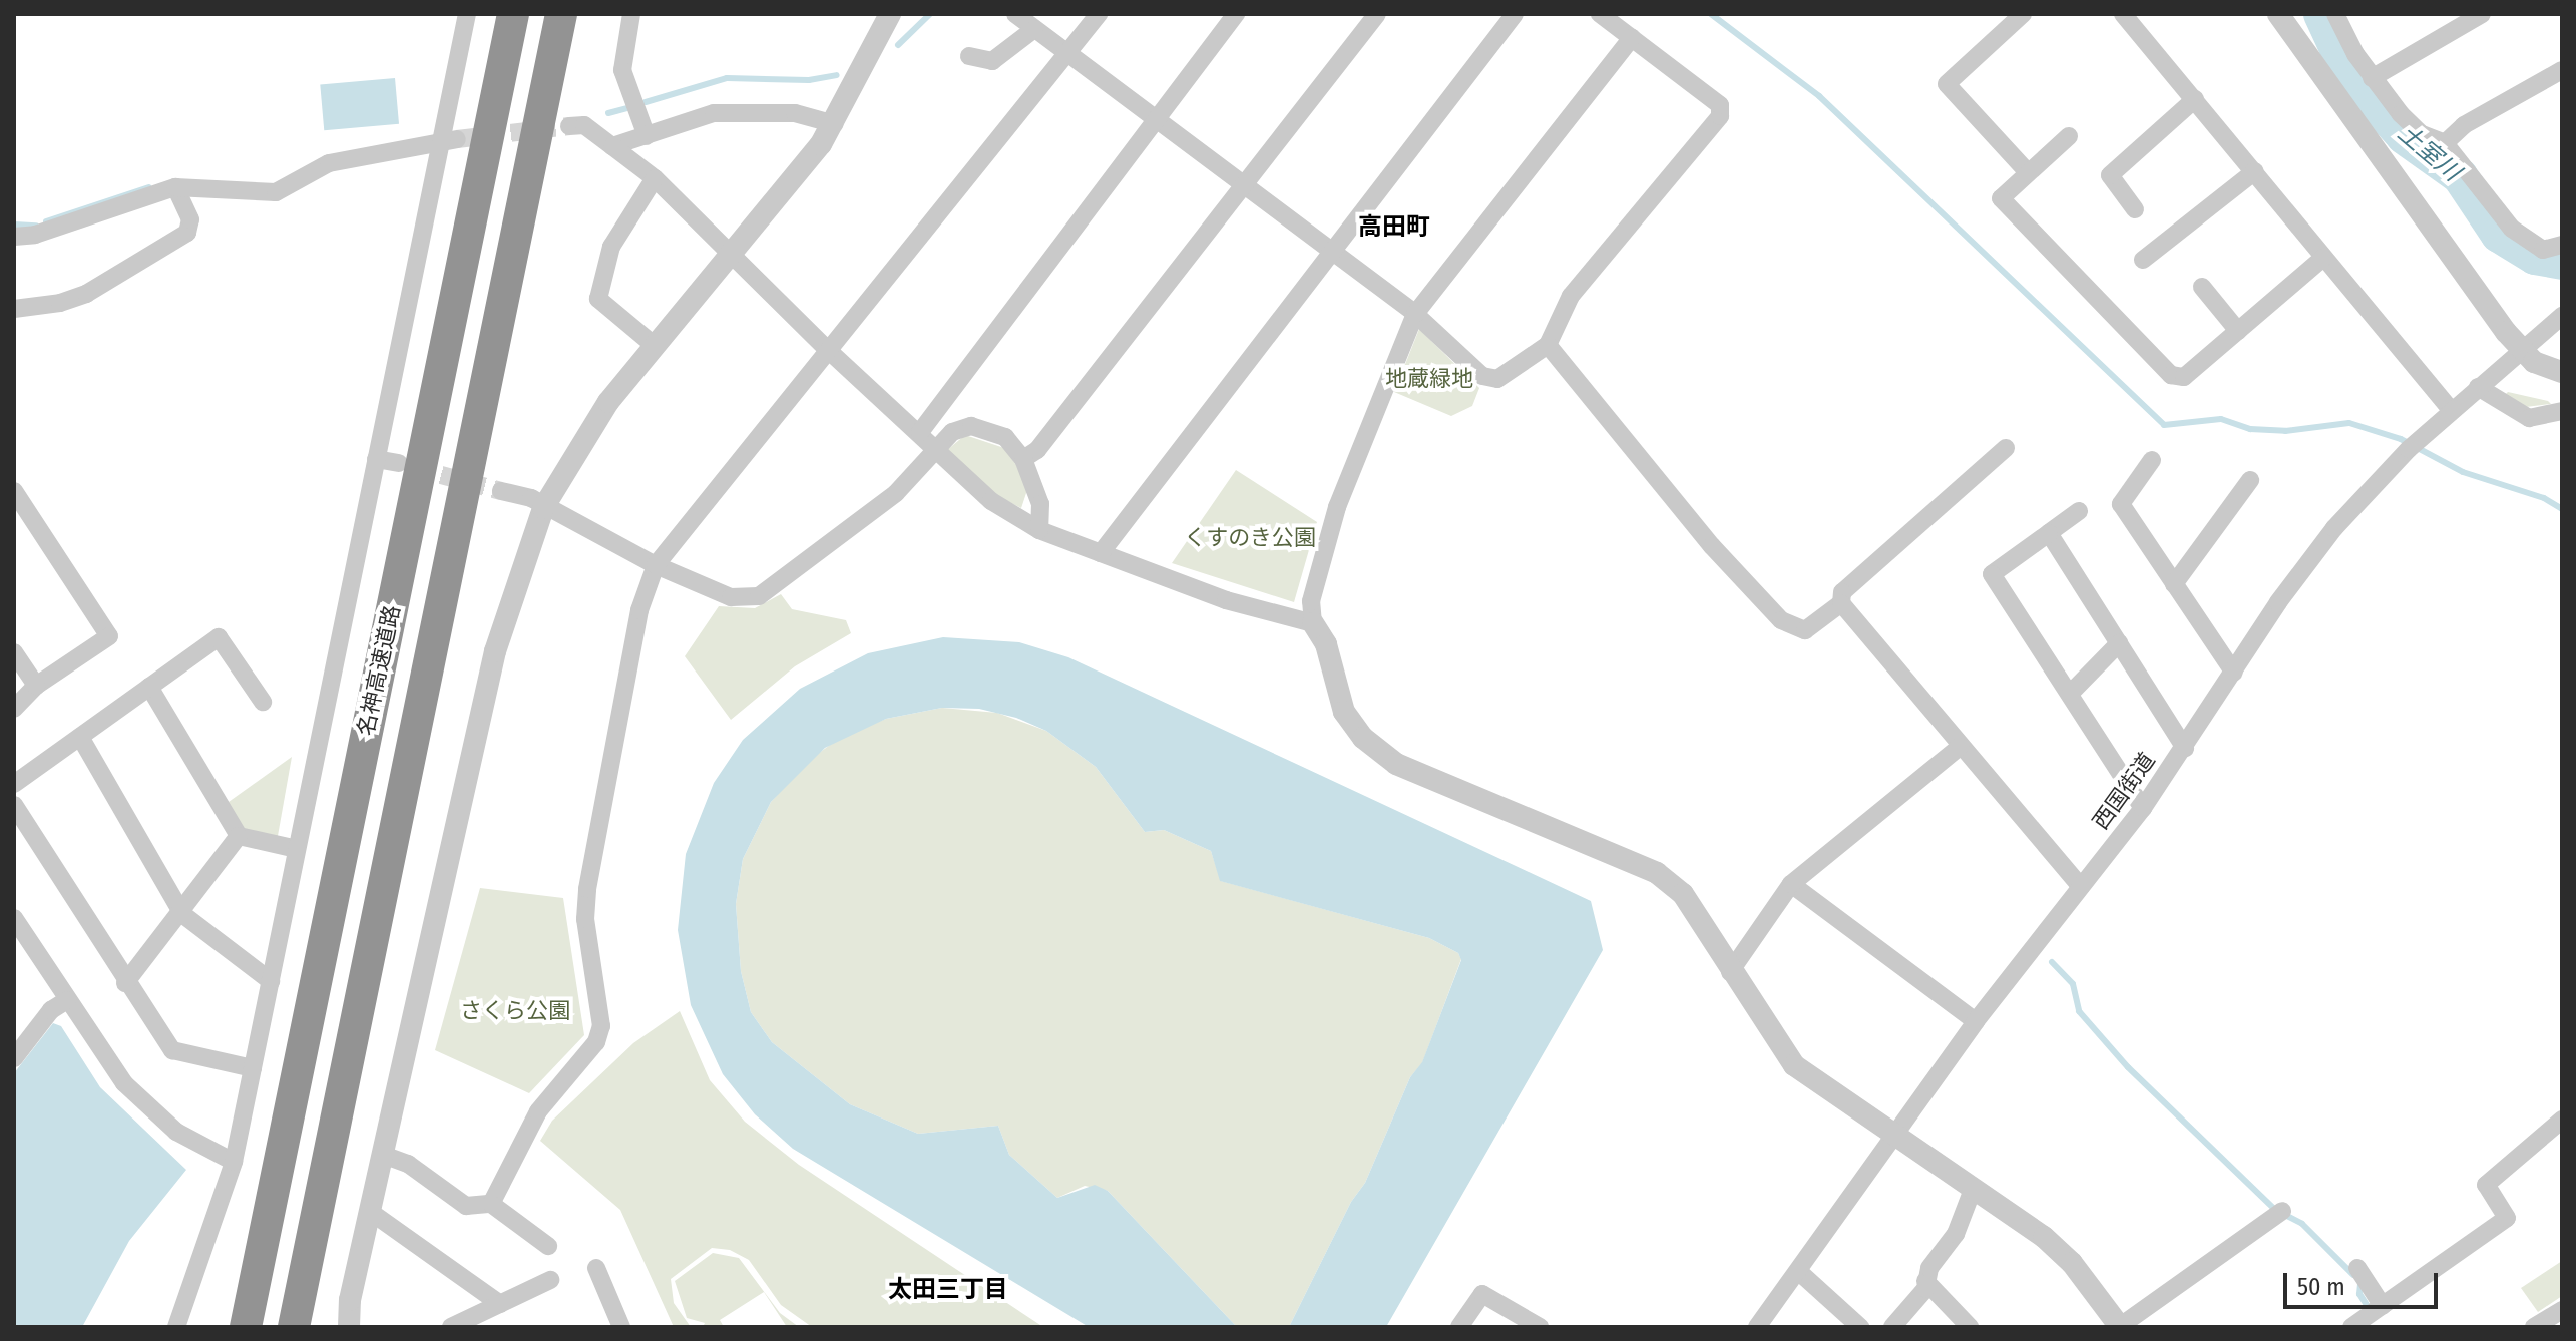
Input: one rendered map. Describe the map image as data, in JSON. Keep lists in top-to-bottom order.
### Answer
{
  "streets": {
    "highway": ["名神高速道路"],
    "street": ["西国街道"]
  },
  "districts": ["高田町", "太田三丁目"],
  "water": ["土室川"],
  "parks": ["地蔵緑地", "くすのき公園", "さくら公園"],
  "scale_bar": "50 m"
}
